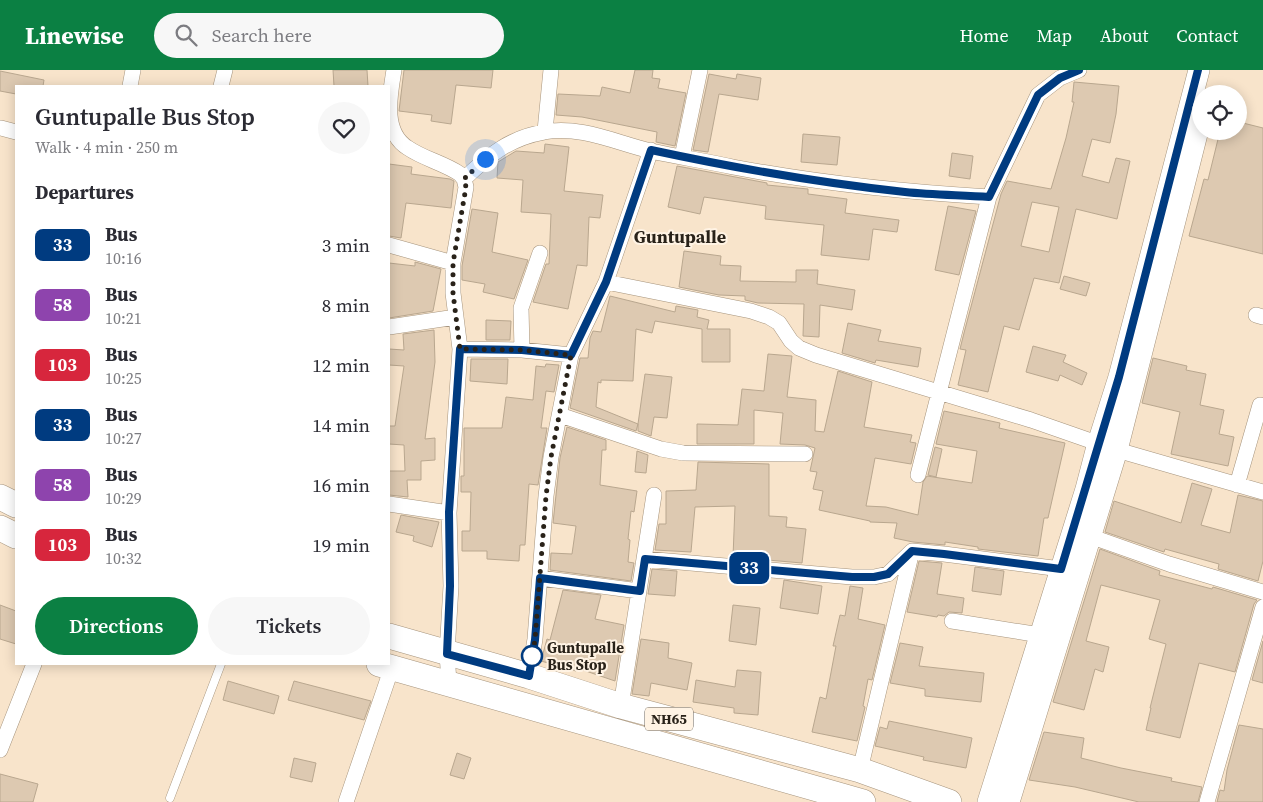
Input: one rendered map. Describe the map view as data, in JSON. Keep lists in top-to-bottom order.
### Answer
{
  "streets": {
    "highway": ["NH65"]
  },
  "districts": ["Guntupalle"],
  "places": ["Guntupalle Bus Stop"],
  "lines": ["bus line 33"],
  "page": {
    "header": "Linewise",
    "search": "Search here",
    "nav": [
      "Home",
      "Map",
      "About",
      "Contact"
    ],
    "on_map": "33",
    "heading": [
      ["Guntupalle Bus Stop", "Walk · 4 min · 250 m"],
      "Departures"
    ],
    "list": [
      {
        "mark": "33",
        "name": "Bus",
        "note": "10:16",
        "value": "3 min"
      },
      {
        "mark": "58",
        "name": "Bus",
        "note": "10:21",
        "value": "8 min"
      },
      {
        "mark": "103",
        "name": "Bus",
        "note": "10:25",
        "value": "12 min"
      },
      {
        "mark": "33",
        "name": "Bus",
        "note": "10:27",
        "value": "14 min"
      },
      {
        "mark": "58",
        "name": "Bus",
        "note": "10:29",
        "value": "16 min"
      },
      {
        "mark": "103",
        "name": "Bus",
        "note": "10:32",
        "value": "19 min"
      }
    ],
    "buttons": ["Directions", "Tickets"]
  }
}
